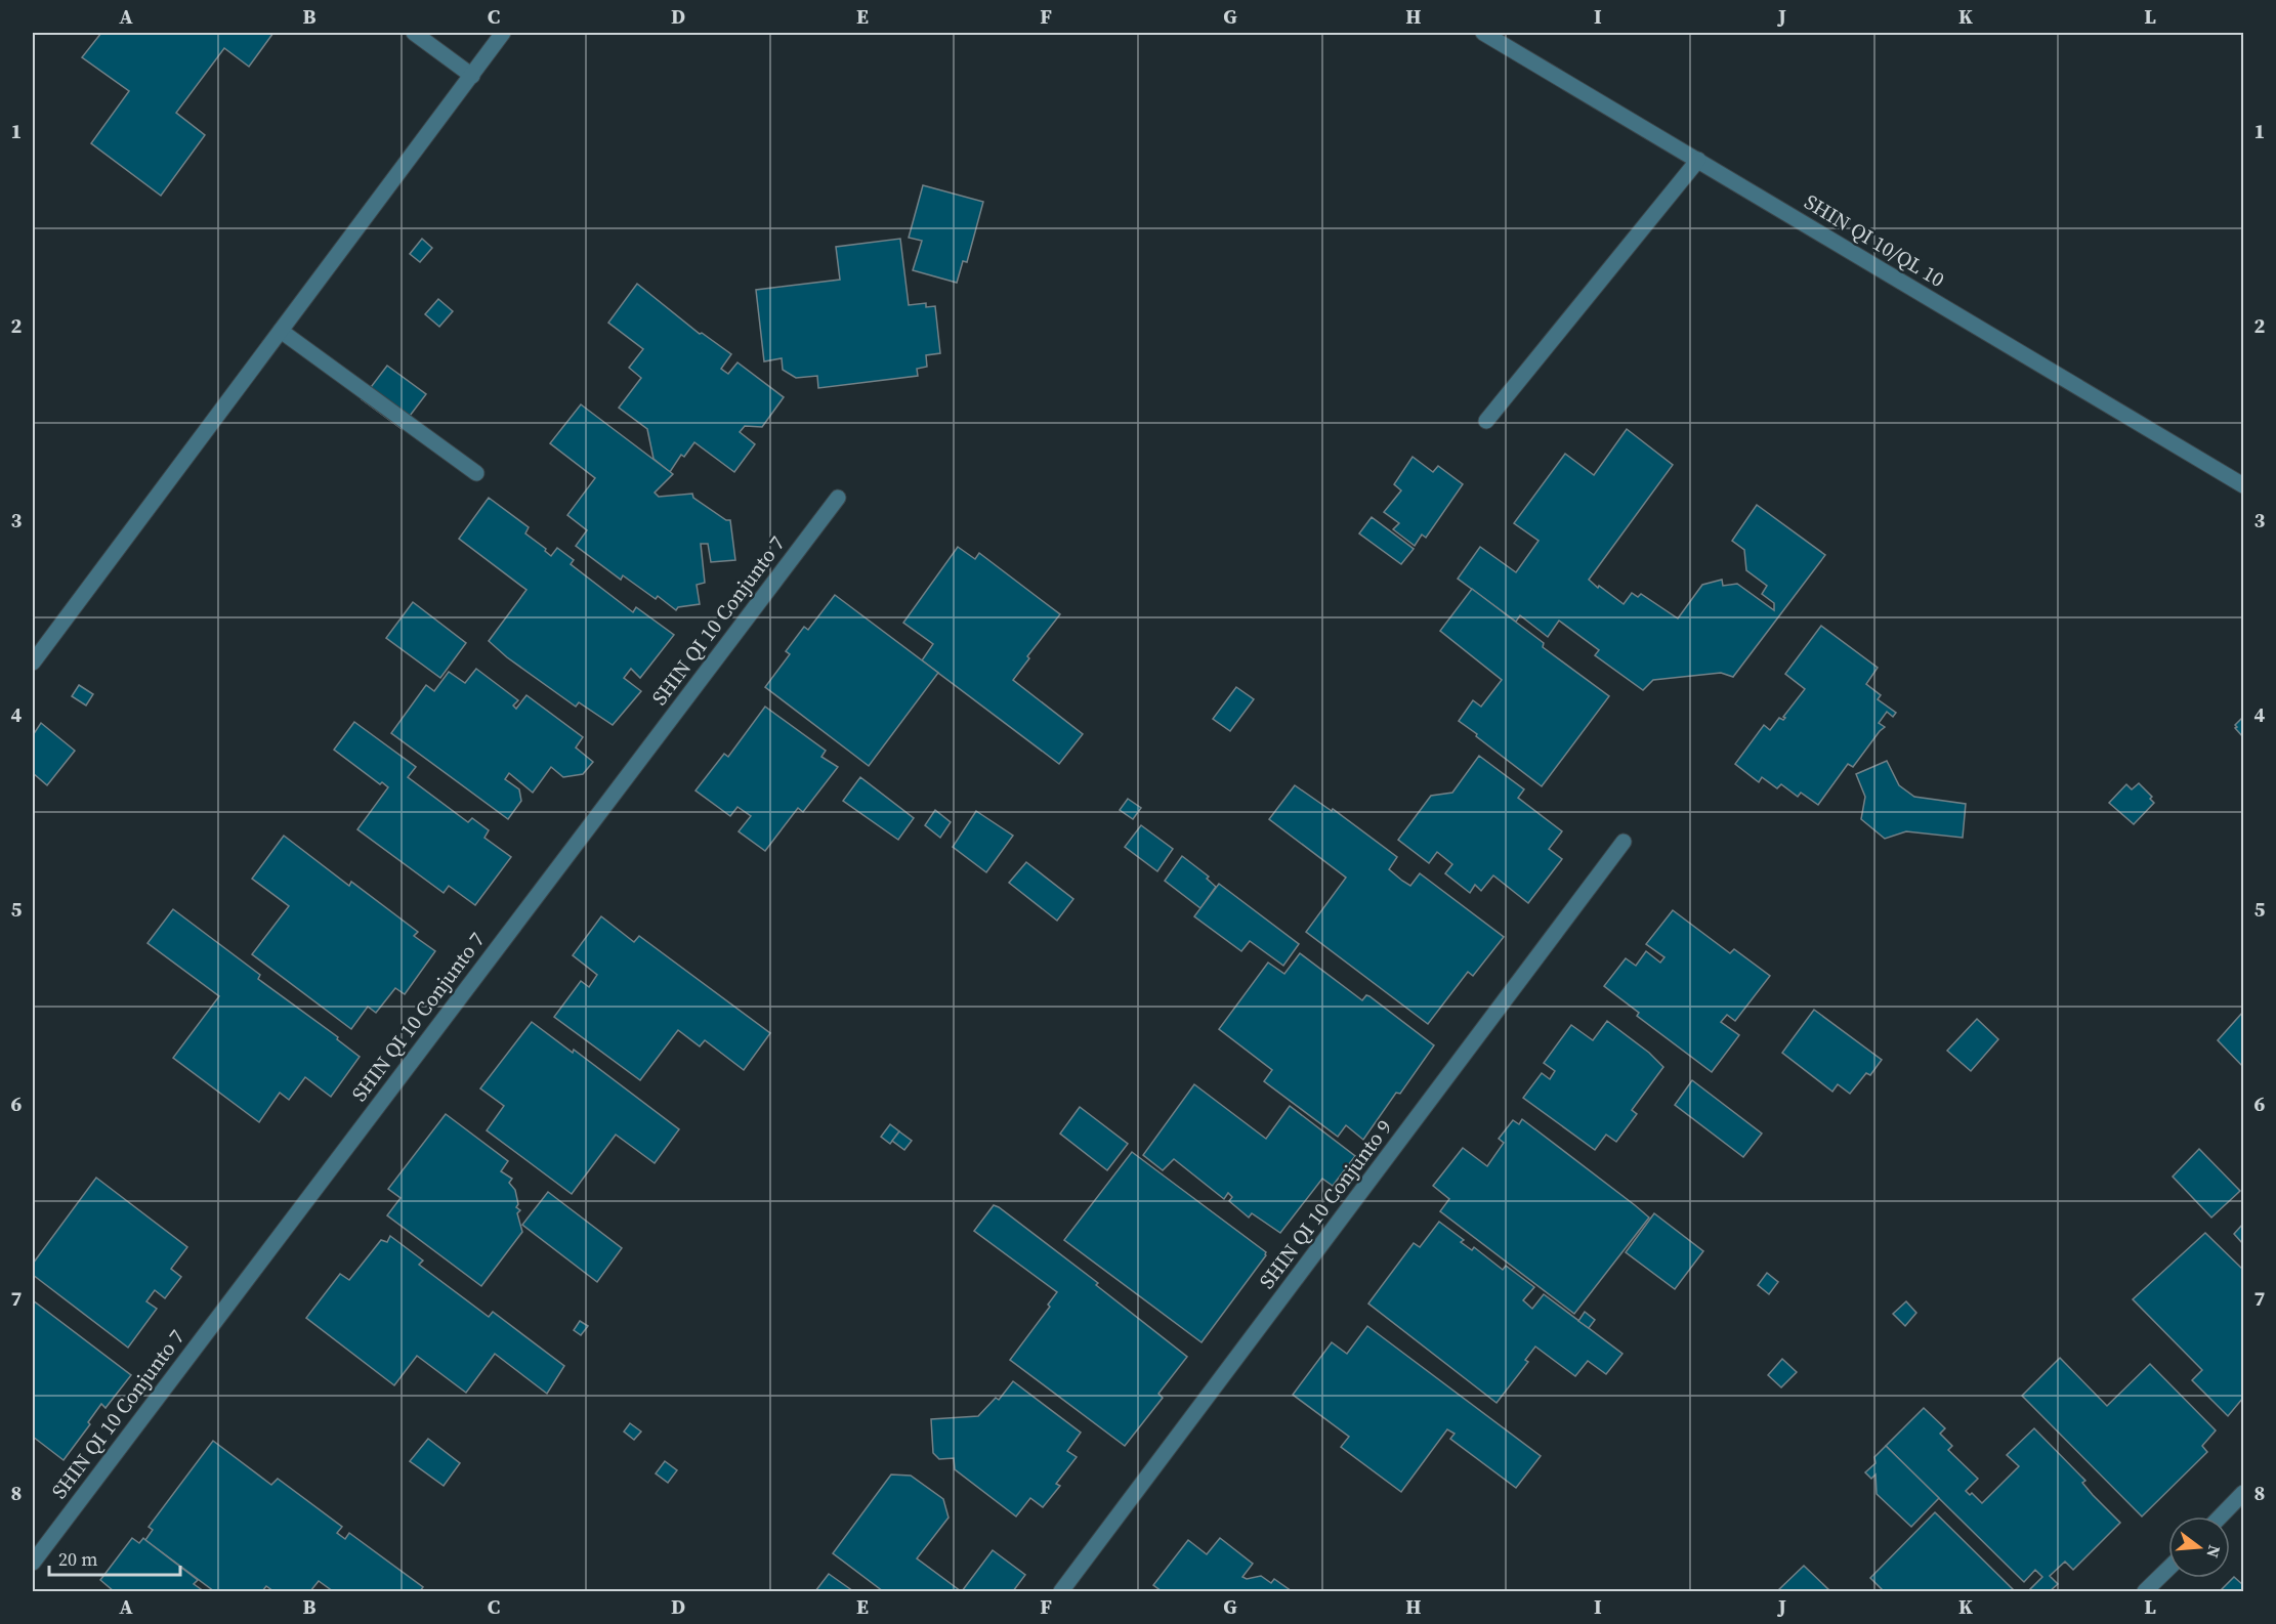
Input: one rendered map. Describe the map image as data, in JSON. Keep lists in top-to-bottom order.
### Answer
{
  "streets": {
    "street": ["SHIN QI 10/QL 10", "SHIN QI 10 Conjunto 7", "SHIN QI 10 Conjunto 9"]
  },
  "scale_bar": "20 m",
  "north": "right",
  "grid": {
    "columns": [
      "A",
      "B",
      "C",
      "D",
      "E",
      "F",
      "G",
      "H",
      "I",
      "J",
      "K",
      "L"
    ],
    "rows": [
      "1",
      "2",
      "3",
      "4",
      "5",
      "6",
      "7",
      "8"
    ]
  }
}
